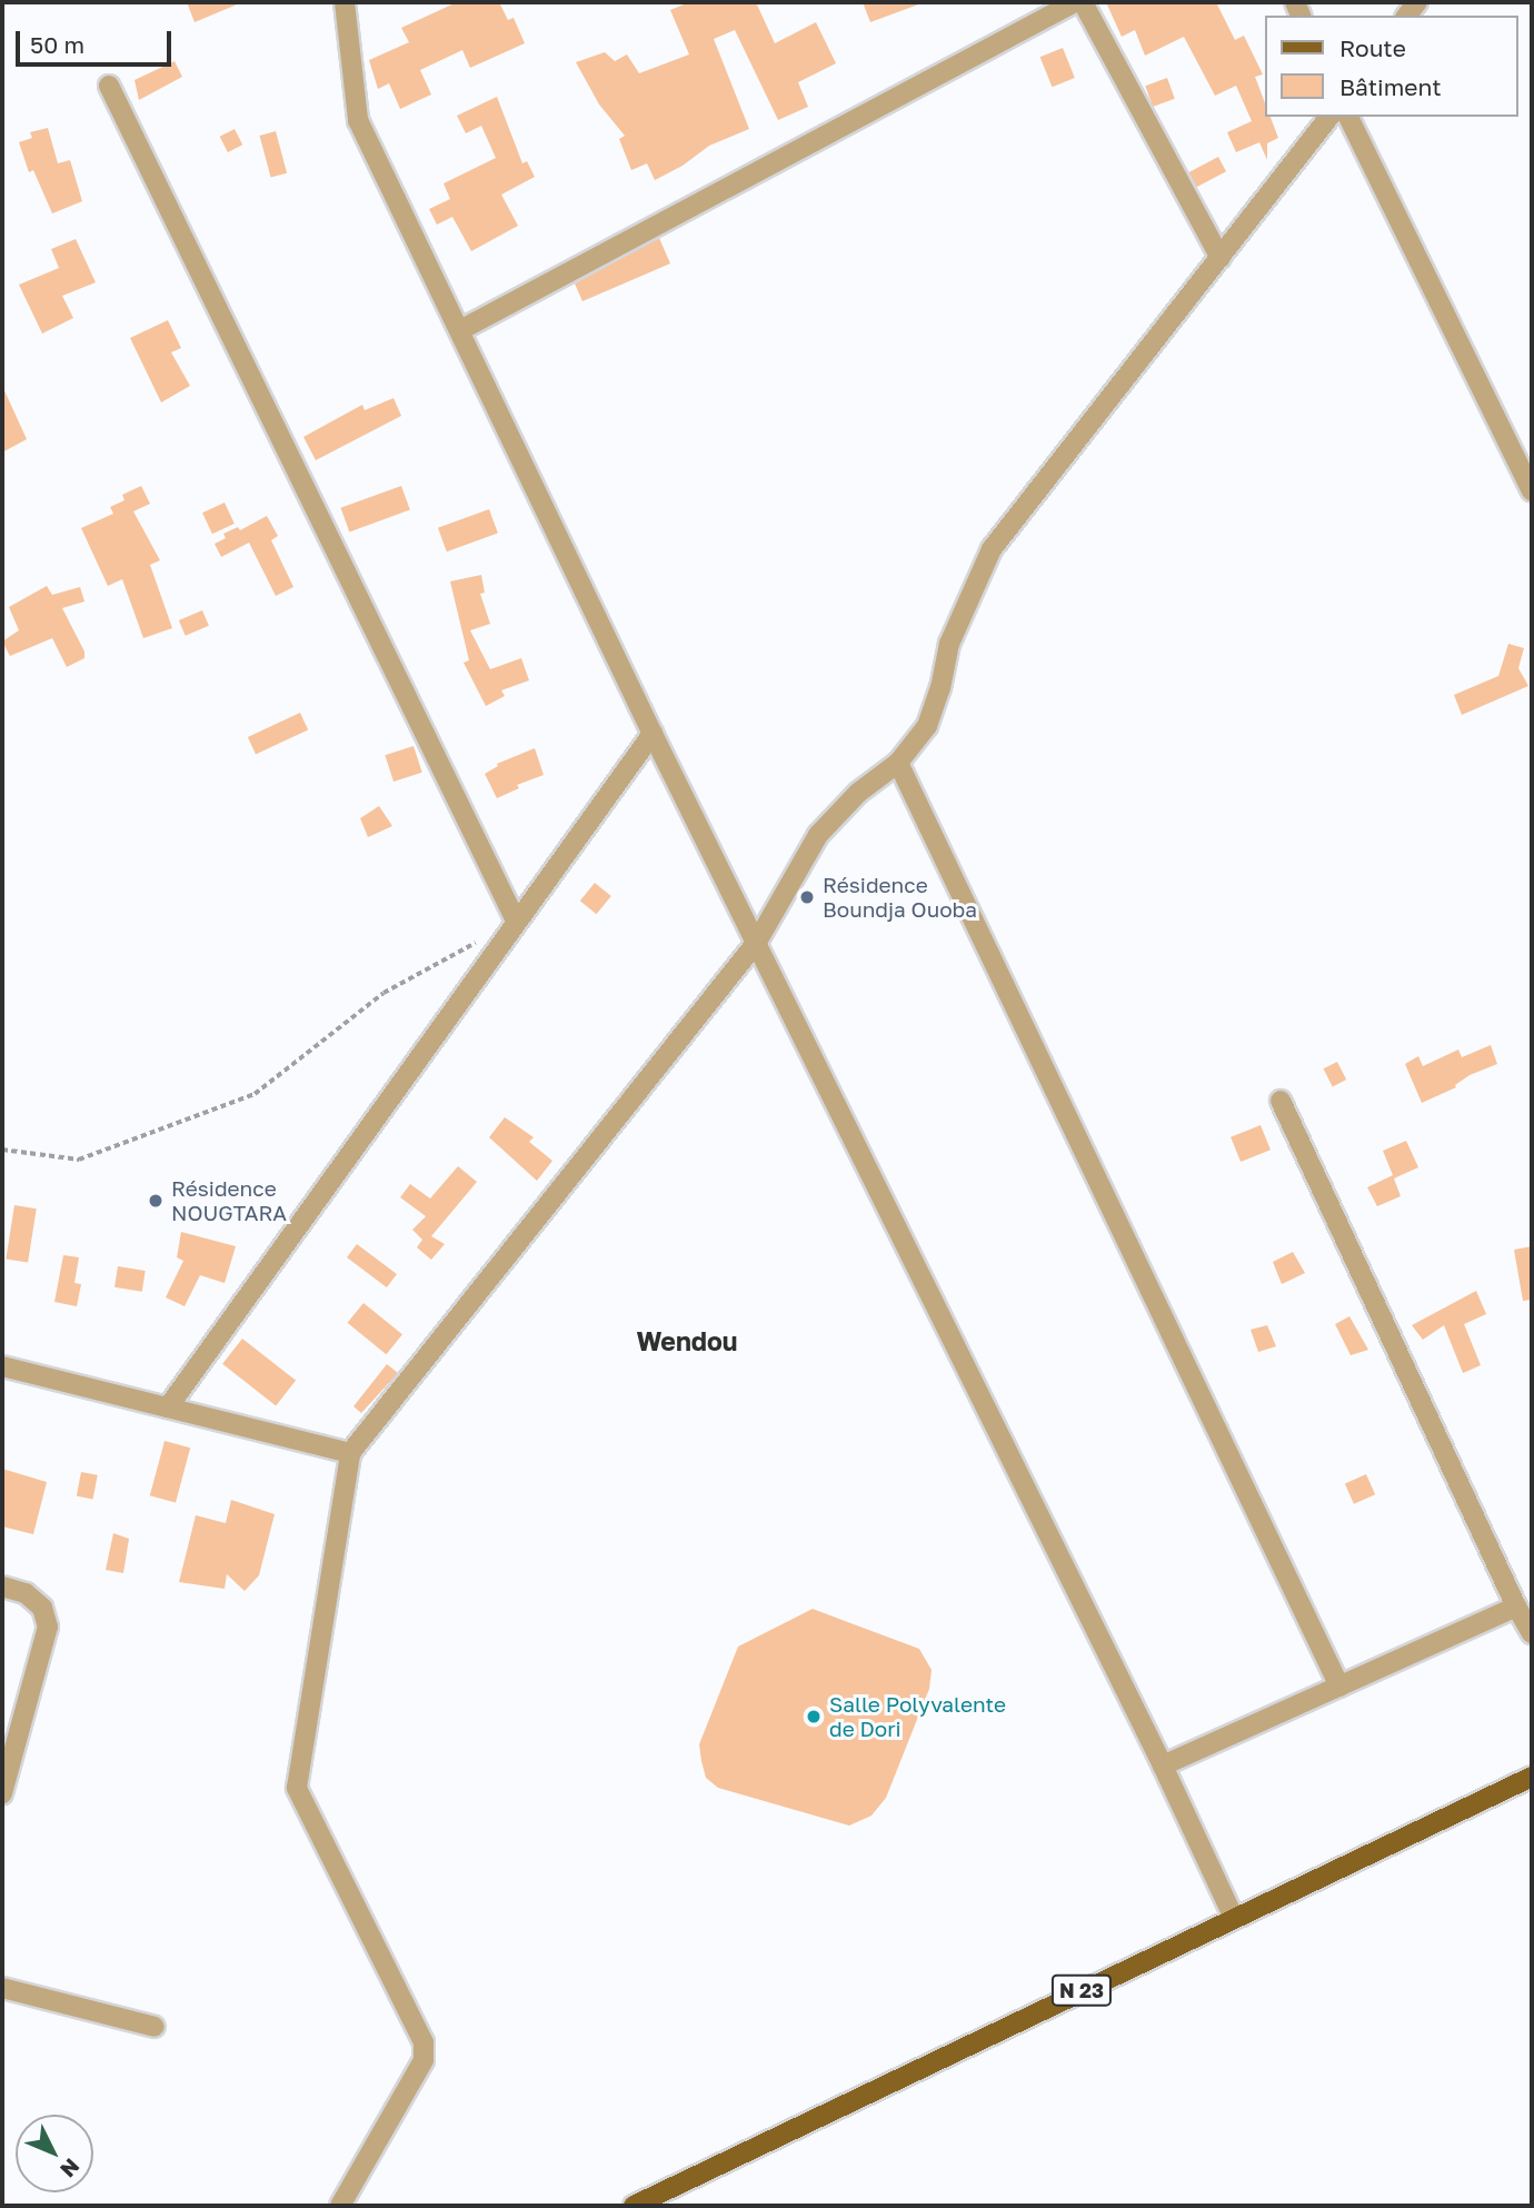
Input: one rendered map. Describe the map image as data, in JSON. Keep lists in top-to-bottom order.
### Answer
{
  "streets": {
    "main road": ["N 23"]
  },
  "districts": ["Wendou"],
  "places": ["Résidence Boundja Ouoba", "Résidence NOUGTARA", "Salle Polyvalente de Dori"],
  "legend": ["Route", "Bâtiment"],
  "scale_bar": "50 m",
  "north": "bottom right"
}
